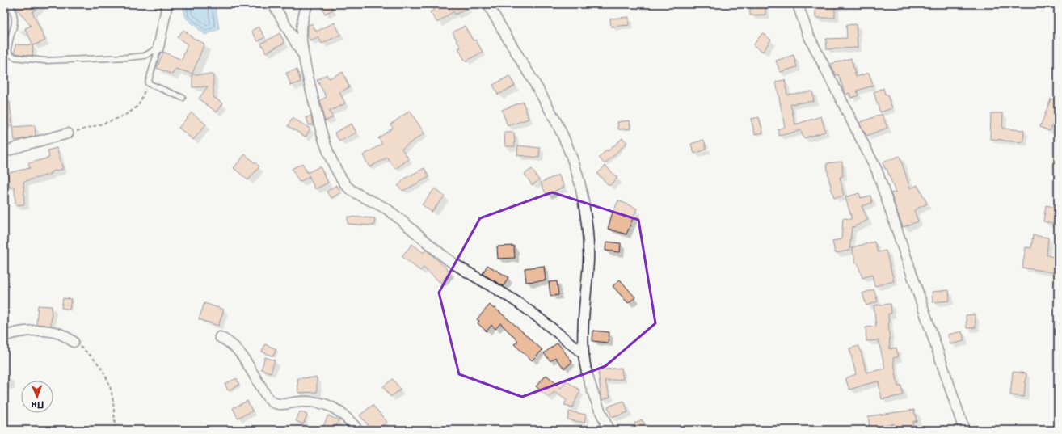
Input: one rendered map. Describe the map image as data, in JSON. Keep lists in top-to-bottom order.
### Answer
{
  "north": "bottom"
}
